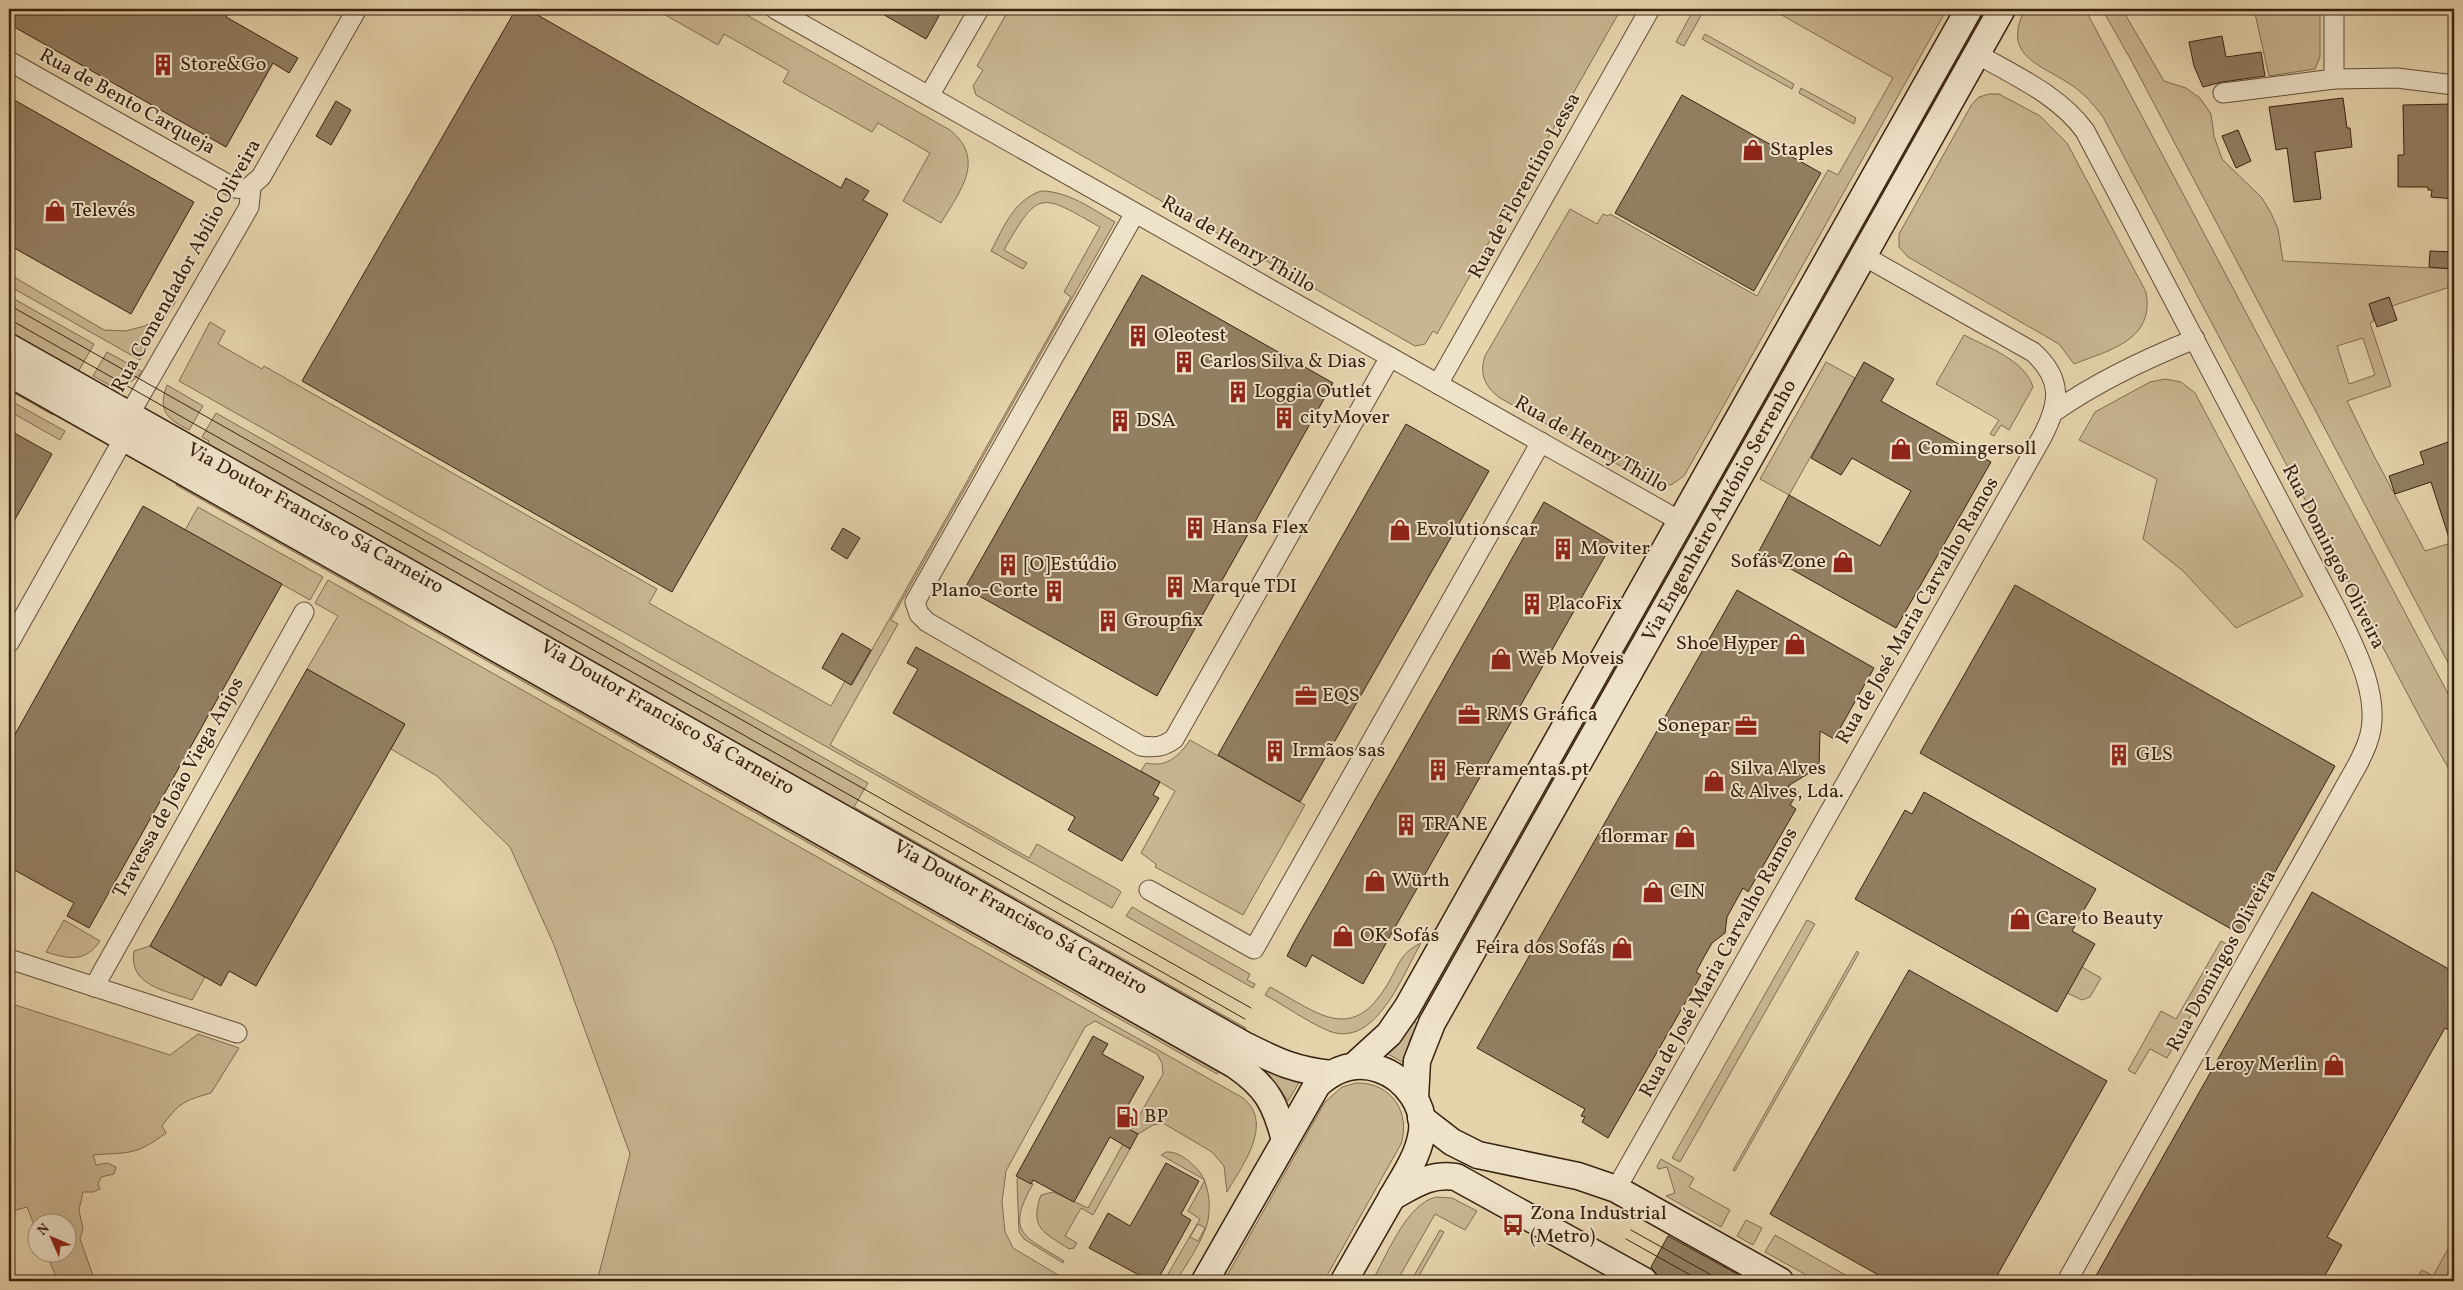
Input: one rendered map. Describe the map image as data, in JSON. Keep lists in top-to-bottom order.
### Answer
{
  "streets": {
    "main road": ["Via Engenheiro António Serrenho", "Via Doutor Francisco Sá Carneiro"],
    "street": [
      "Rua de Bento Carqueja",
      "Rua de Florentino Lessa",
      "Rua de Henry Thillo",
      "Rua Comendador Abílio Oliveira",
      "Rua Domingos Oliveira",
      "Rua de José Maria Carvalho Ramos",
      "Travessa de João Viega Anjos"
    ]
  },
  "crossings": [
    ["Rua de Bento Carqueja", "Rua Comendador Abílio Oliveira"],
    ["Rua de Florentino Lessa", "Rua de Henry Thillo"],
    ["Rua de Henry Thillo", "Via Engenheiro António Serrenho"],
    ["Rua Comendador Abílio Oliveira", "Via Doutor Francisco Sá Carneiro"],
    ["Via Engenheiro António Serrenho", "Via Doutor Francisco Sá Carneiro"],
    ["Via Engenheiro António Serrenho", "Rua Domingos Oliveira"],
    ["Via Engenheiro António Serrenho", "Rua de José Maria Carvalho Ramos"],
    ["Via Doutor Francisco Sá Carneiro", "Rua de José Maria Carvalho Ramos"]
  ],
  "places": {
    "building": [
      "Store&Go",
      "Oleotest",
      "Carlos Silva & Dias",
      "Loggia Outlet",
      "cityMover",
      "DSA",
      "Hansa Flex",
      "Moviter",
      "[O]Estúdio",
      "Marque TDI",
      "Plano-Corte",
      "PlacoFix",
      "Groupfix",
      "Irmãos sas",
      "GLS",
      "Ferramentas.pt",
      "TRANE"
    ],
    "shop": [
      "Staples",
      "Televés",
      "Comingersoll",
      "Evolutionscar",
      "Sofás Zone",
      "Shoe Hyper",
      "Web Moveis",
      "Silva Alves & Alves, Lda.",
      "flormar",
      "Würth",
      "CIN",
      "Care to Beauty",
      "OK Sofás",
      "Feira dos Sofás",
      "Leroy Merlin"
    ],
    "office": ["EQS", "RMS Gráfica", "Sonepar"],
    "fuel station": ["BP"],
    "bus stop": ["Zona Industrial (Metro)"]
  },
  "north": "top left"
}
